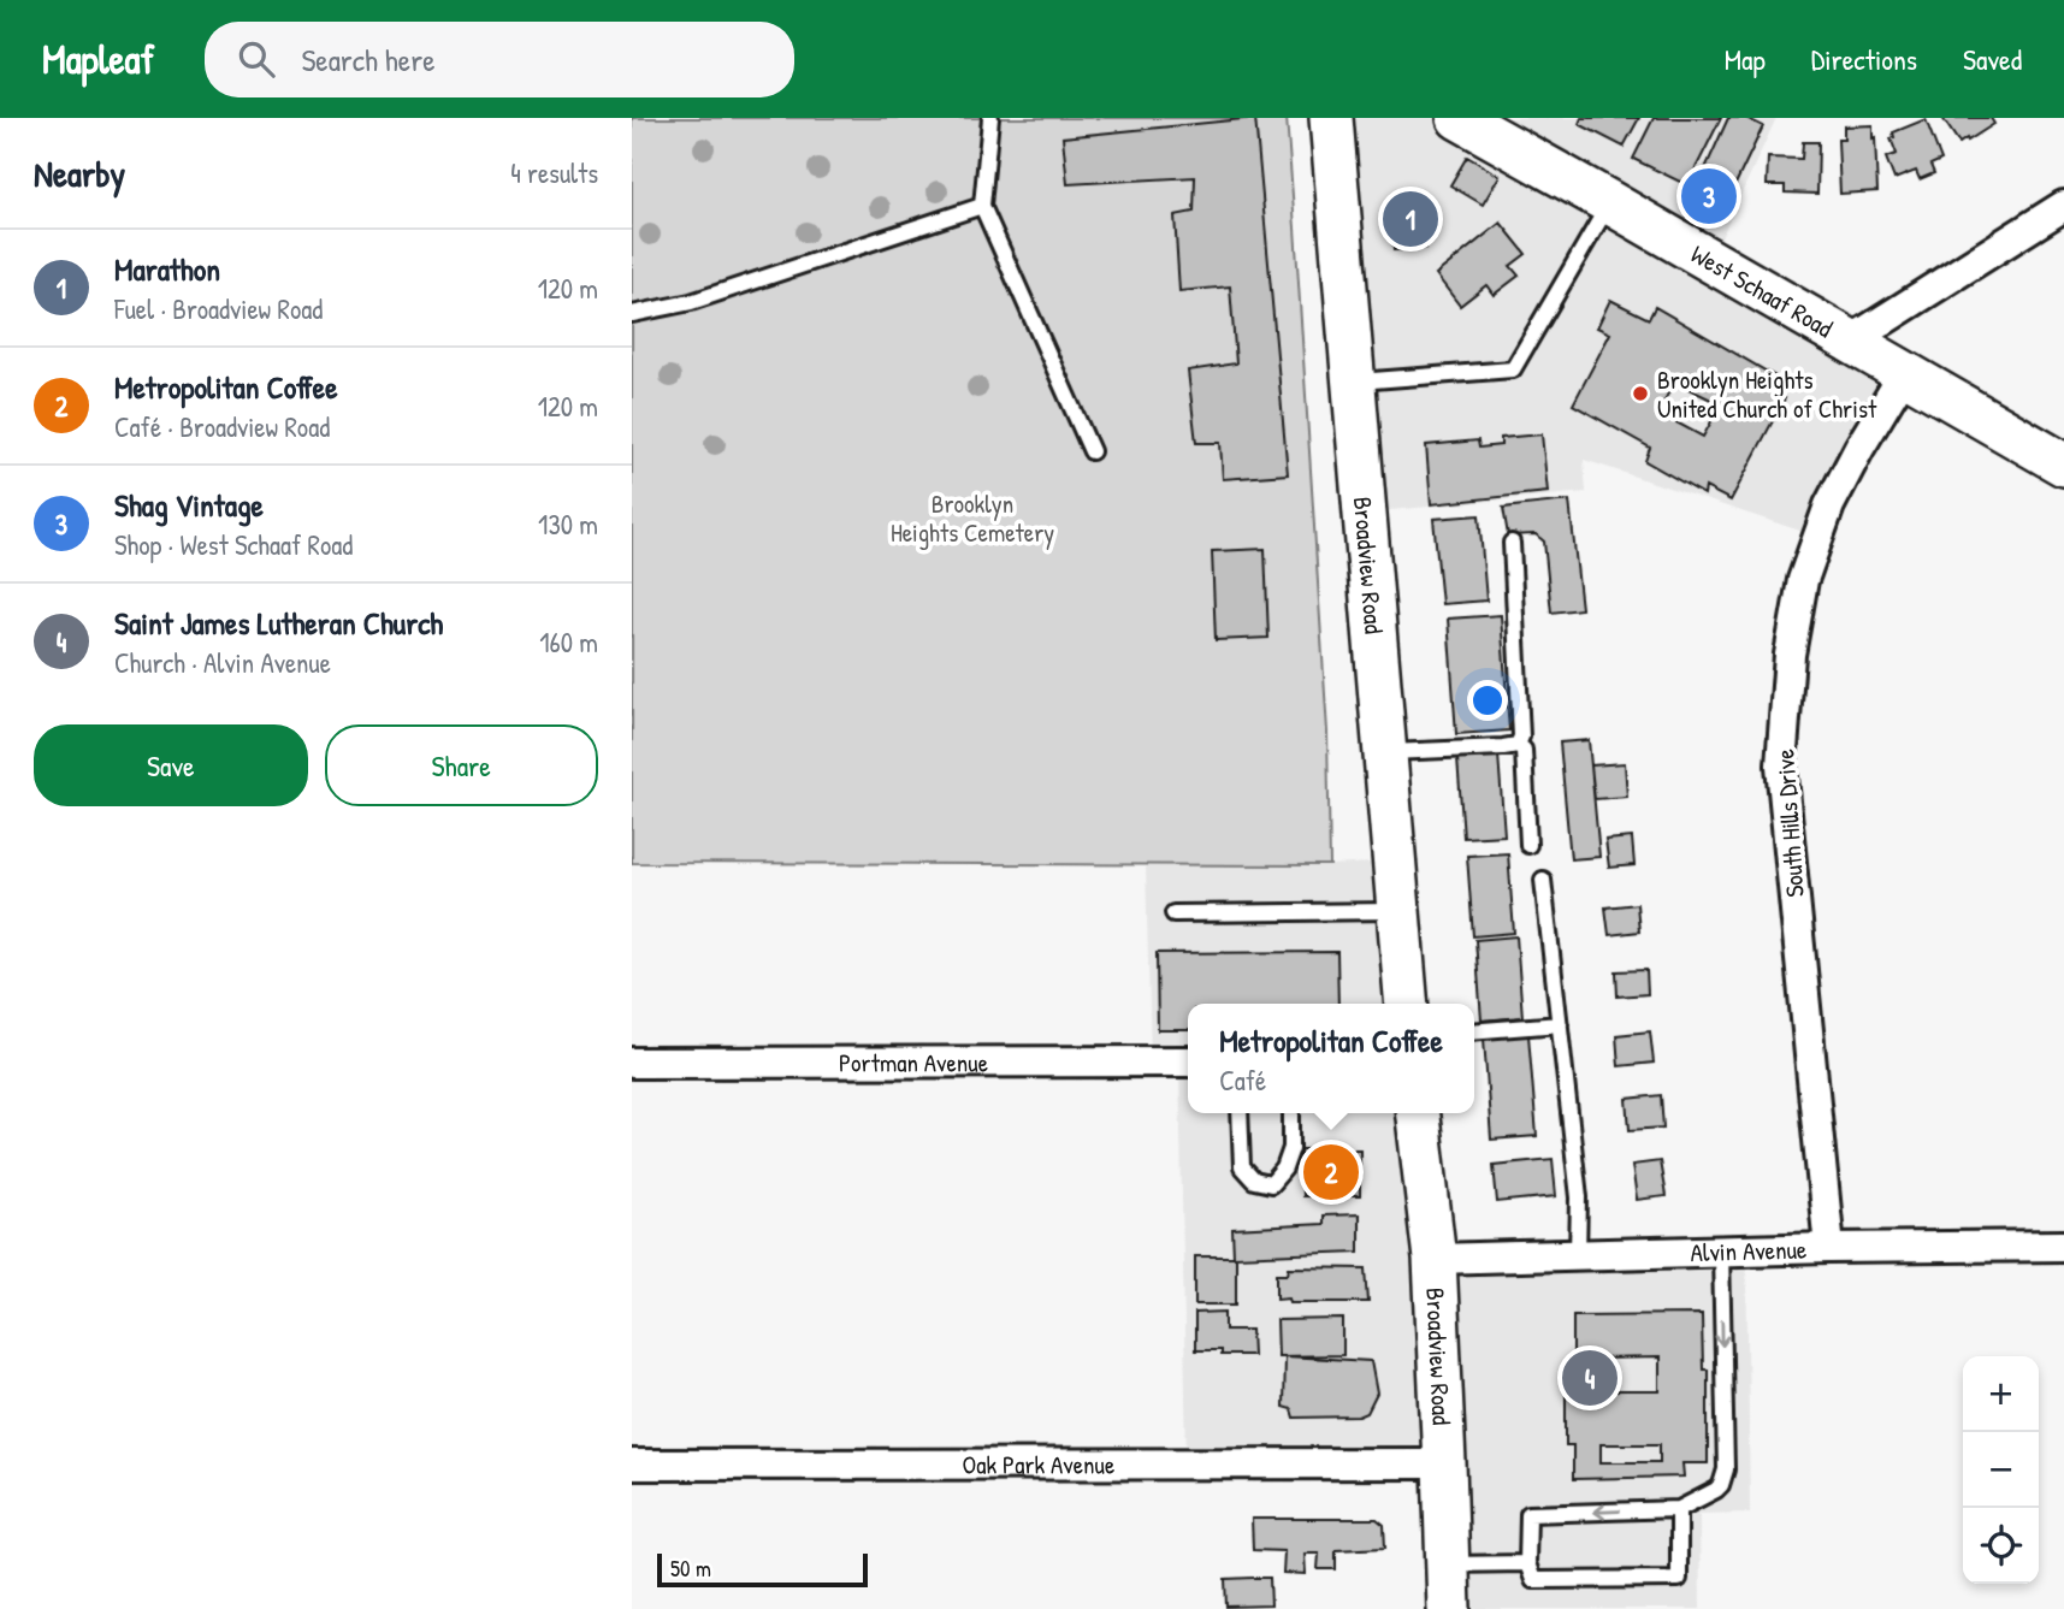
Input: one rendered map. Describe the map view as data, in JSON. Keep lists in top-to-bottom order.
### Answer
{
  "streets": {
    "main road": ["West Schaaf Road", "Broadview Road"],
    "street": [
      "South Hills Drive",
      "Portman Avenue",
      "Alvin Avenue",
      "Oak Park Avenue"
    ]
  },
  "crossings": [
    ["West Schaaf Road", "South Hills Drive"],
    ["Broadview Road", "Alvin Avenue"],
    ["Broadview Road", "Oak Park Avenue"],
    ["South Hills Drive", "Alvin Avenue"]
  ],
  "parks": ["Brooklyn Heights Cemetery"],
  "places": ["Brooklyn Heights United Church of Christ"],
  "scale_bar": "50 m",
  "page": {
    "header": "Mapleaf",
    "search": "Search here",
    "nav": ["Map", "Directions", "Saved"],
    "heading": ["Nearby", "4 results"],
    "pins": [
      "3",
      "1",
      "2",
      "4"
    ],
    "list": [
      {
        "mark": "1",
        "name": "Marathon",
        "note": "Fuel · Broadview Road",
        "value": "120 m"
      },
      {
        "mark": "2",
        "name": "Metropolitan Coffee",
        "note": "Café · Broadview Road",
        "value": "120 m"
      },
      {
        "mark": "3",
        "name": "Shag Vintage",
        "note": "Shop · West Schaaf Road",
        "value": "130 m"
      },
      {
        "mark": "4",
        "name": "Saint James Lutheran Church",
        "note": "Church · Alvin Avenue",
        "value": "160 m"
      }
    ],
    "buttons": ["Save", "Share"],
    "popup": ["Metropolitan Coffee", "Café"],
    "map_buttons": ["+", "−"],
    "scale": "50 m"
  }
}
